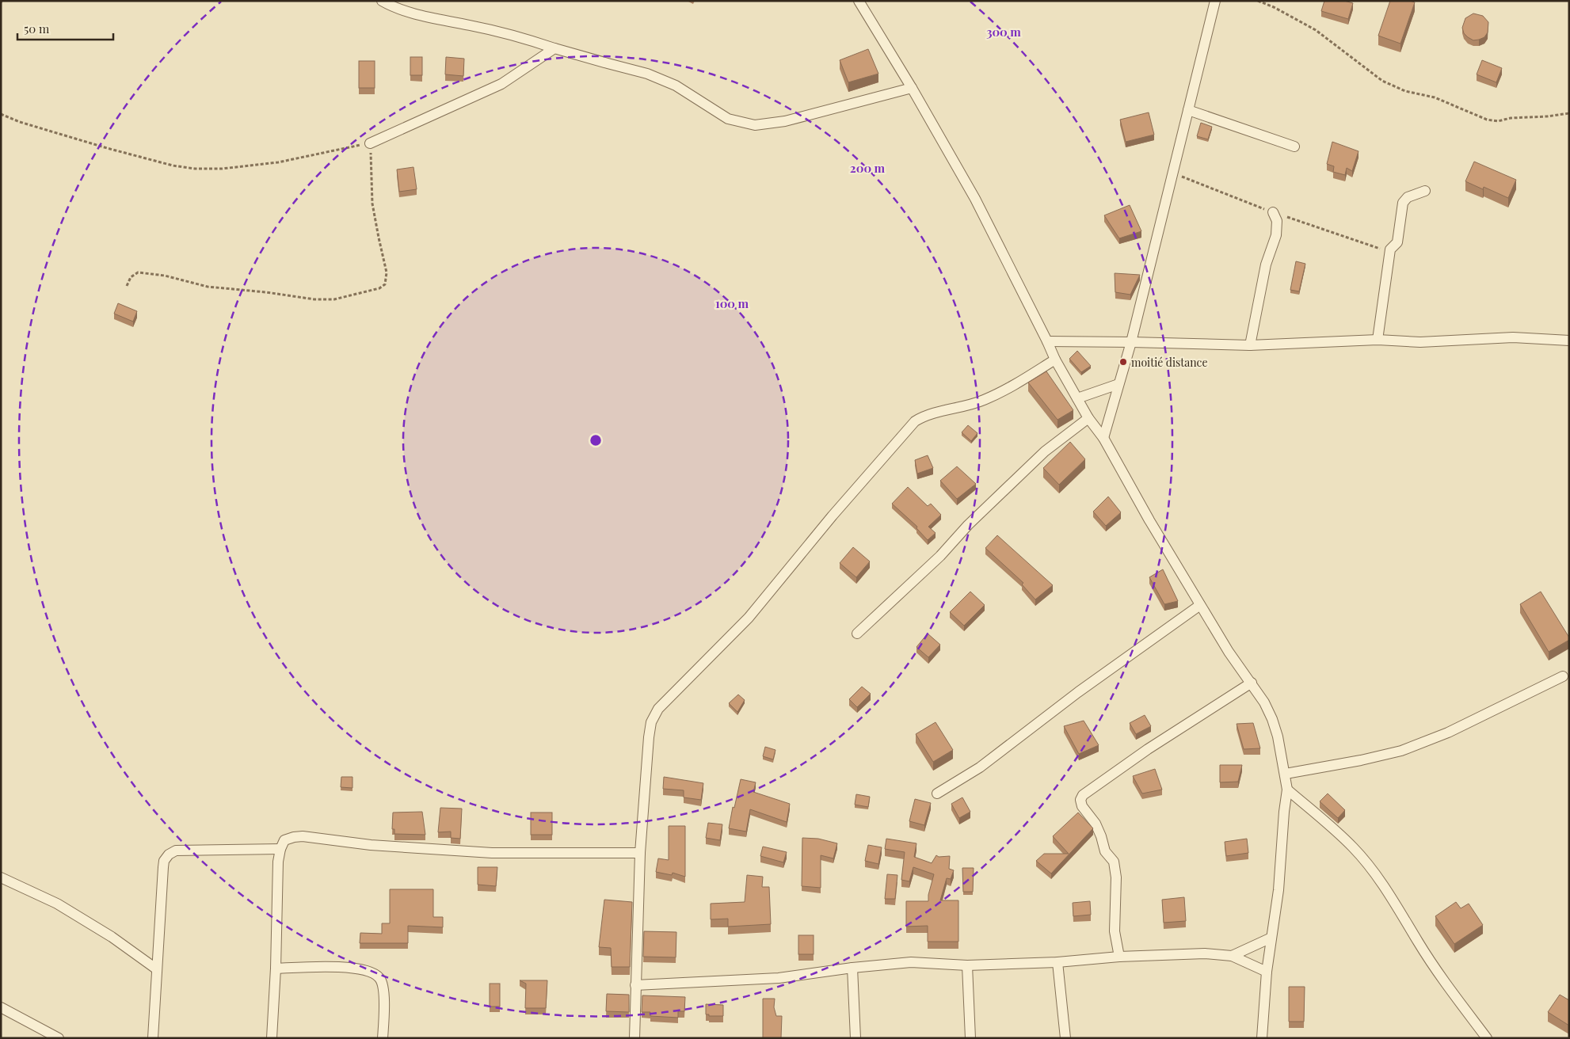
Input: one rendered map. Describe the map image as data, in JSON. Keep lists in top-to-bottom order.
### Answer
{
  "places": ["moitié distance"],
  "scale_bar": "50 m",
  "rings": ["300 m", "200 m", "100 m"]
}
